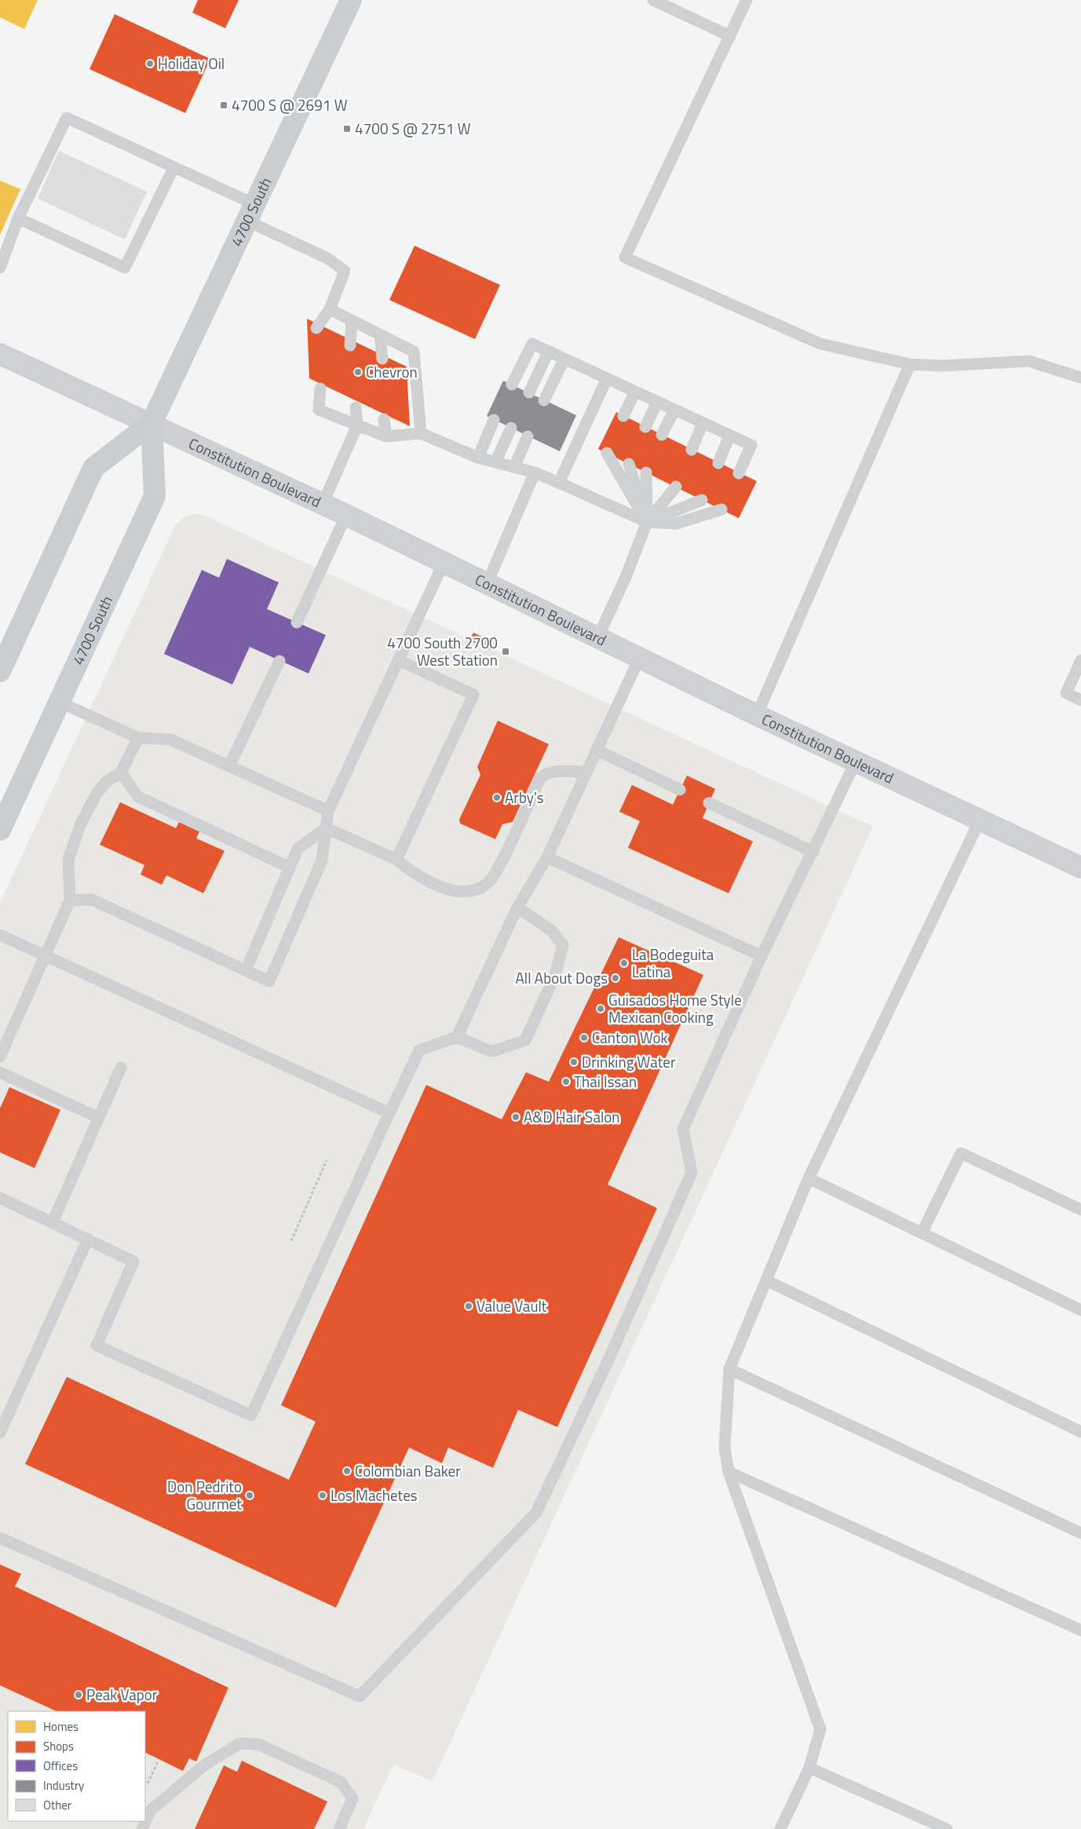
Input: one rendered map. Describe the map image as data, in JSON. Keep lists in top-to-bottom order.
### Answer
{
  "streets": {
    "main road": ["4700 South", "Constitution Boulevard"]
  },
  "crossings": [
    ["4700 South", "Constitution Boulevard"]
  ],
  "places": {
    "other": [
      "Holiday Oil",
      "Chevron",
      "Arby's",
      "La Bodeguita Latina",
      "All About Dogs",
      "Guisados Home Style Mexican Cooking",
      "Canton Wok",
      "Drinking Water",
      "Thai Issan",
      "A&D Hair Salon",
      "Value Vault",
      "Colombian Baker",
      "Don Pedrito Gourmet",
      "Los Machetes",
      "Peak Vapor"
    ],
    "transit": ["4700 S @ 2691 W", "4700 S @ 2751 W", "4700 South 2700 West Station"]
  },
  "legend": [
    "Homes",
    "Shops",
    "Offices",
    "Industry",
    "Other"
  ]
}
